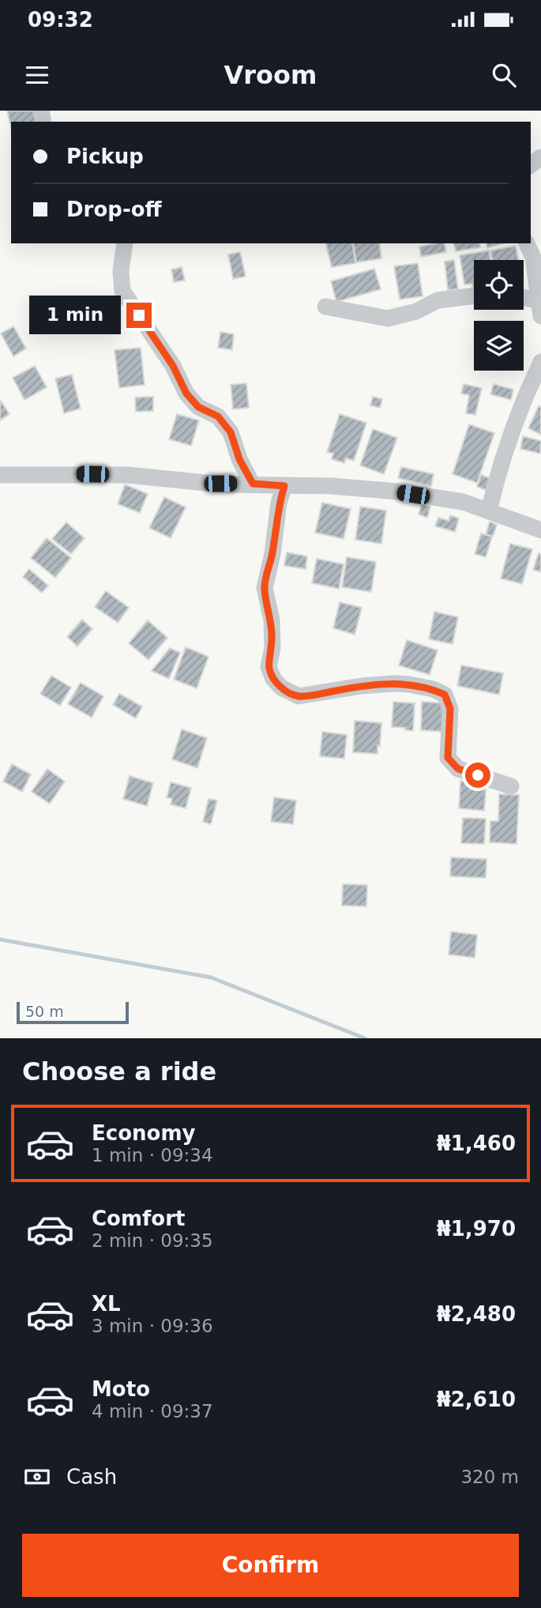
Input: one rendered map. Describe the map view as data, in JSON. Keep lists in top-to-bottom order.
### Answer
{
  "scale_bar": "50 m",
  "page": {
    "status": "09:32",
    "header": "Vroom",
    "banner": ["Pickup", "Drop-off"],
    "bubble": "1 min",
    "scale": "50 m",
    "heading": "Choose a ride",
    "list": [
      {
        "name": "Economy",
        "note": "1 min · 09:34",
        "value": "₦1,460"
      },
      {
        "name": "Comfort",
        "note": "2 min · 09:35",
        "value": "₦1,970"
      },
      {
        "name": "XL",
        "note": "3 min · 09:36",
        "value": "₦2,480"
      },
      {
        "name": "Moto",
        "note": "4 min · 09:37",
        "value": "₦2,610"
      }
    ],
    "pay": ["Cash", "320 m"],
    "buttons": "Confirm"
  }
}
